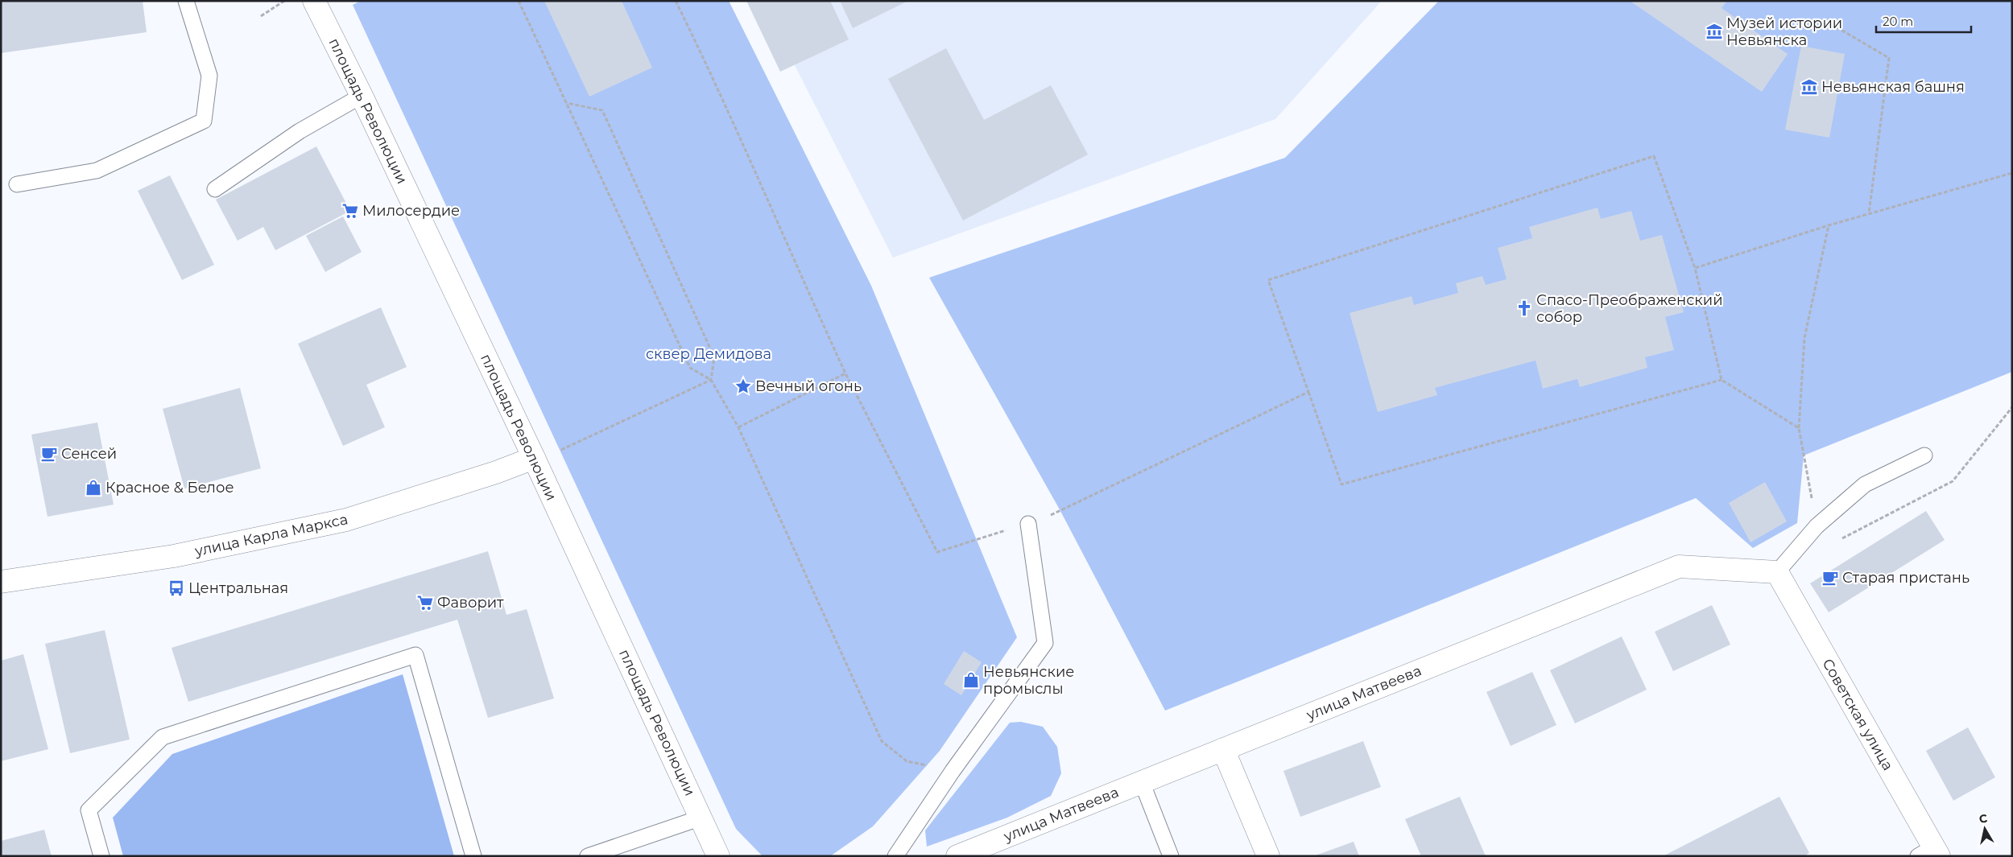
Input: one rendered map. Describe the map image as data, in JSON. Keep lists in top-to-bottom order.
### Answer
{
  "streets": {
    "street": [
      "площадь Революции",
      "улица Карла Маркса",
      "улица Матвеева",
      "Советская улица"
    ]
  },
  "crossings": [
    ["площадь Революции", "улица Карла Маркса"],
    ["улица Матвеева", "Советская улица"]
  ],
  "parks": ["сквер Демидова"],
  "places": {
    "museum": ["Музей истории Невьянска", "Невьянская башня"],
    "supermarket": ["Милосердие", "Фаворит"],
    "church": ["Спасо-Преображенский собор"],
    "place": ["Вечный огонь"],
    "cafe": ["Сенсей", "Старая пристань"],
    "shop": ["Красное & Белое", "Невьянские промыслы"],
    "bus stop": ["Центральная"]
  },
  "scale_bar": "20 m",
  "north": "top"
}
